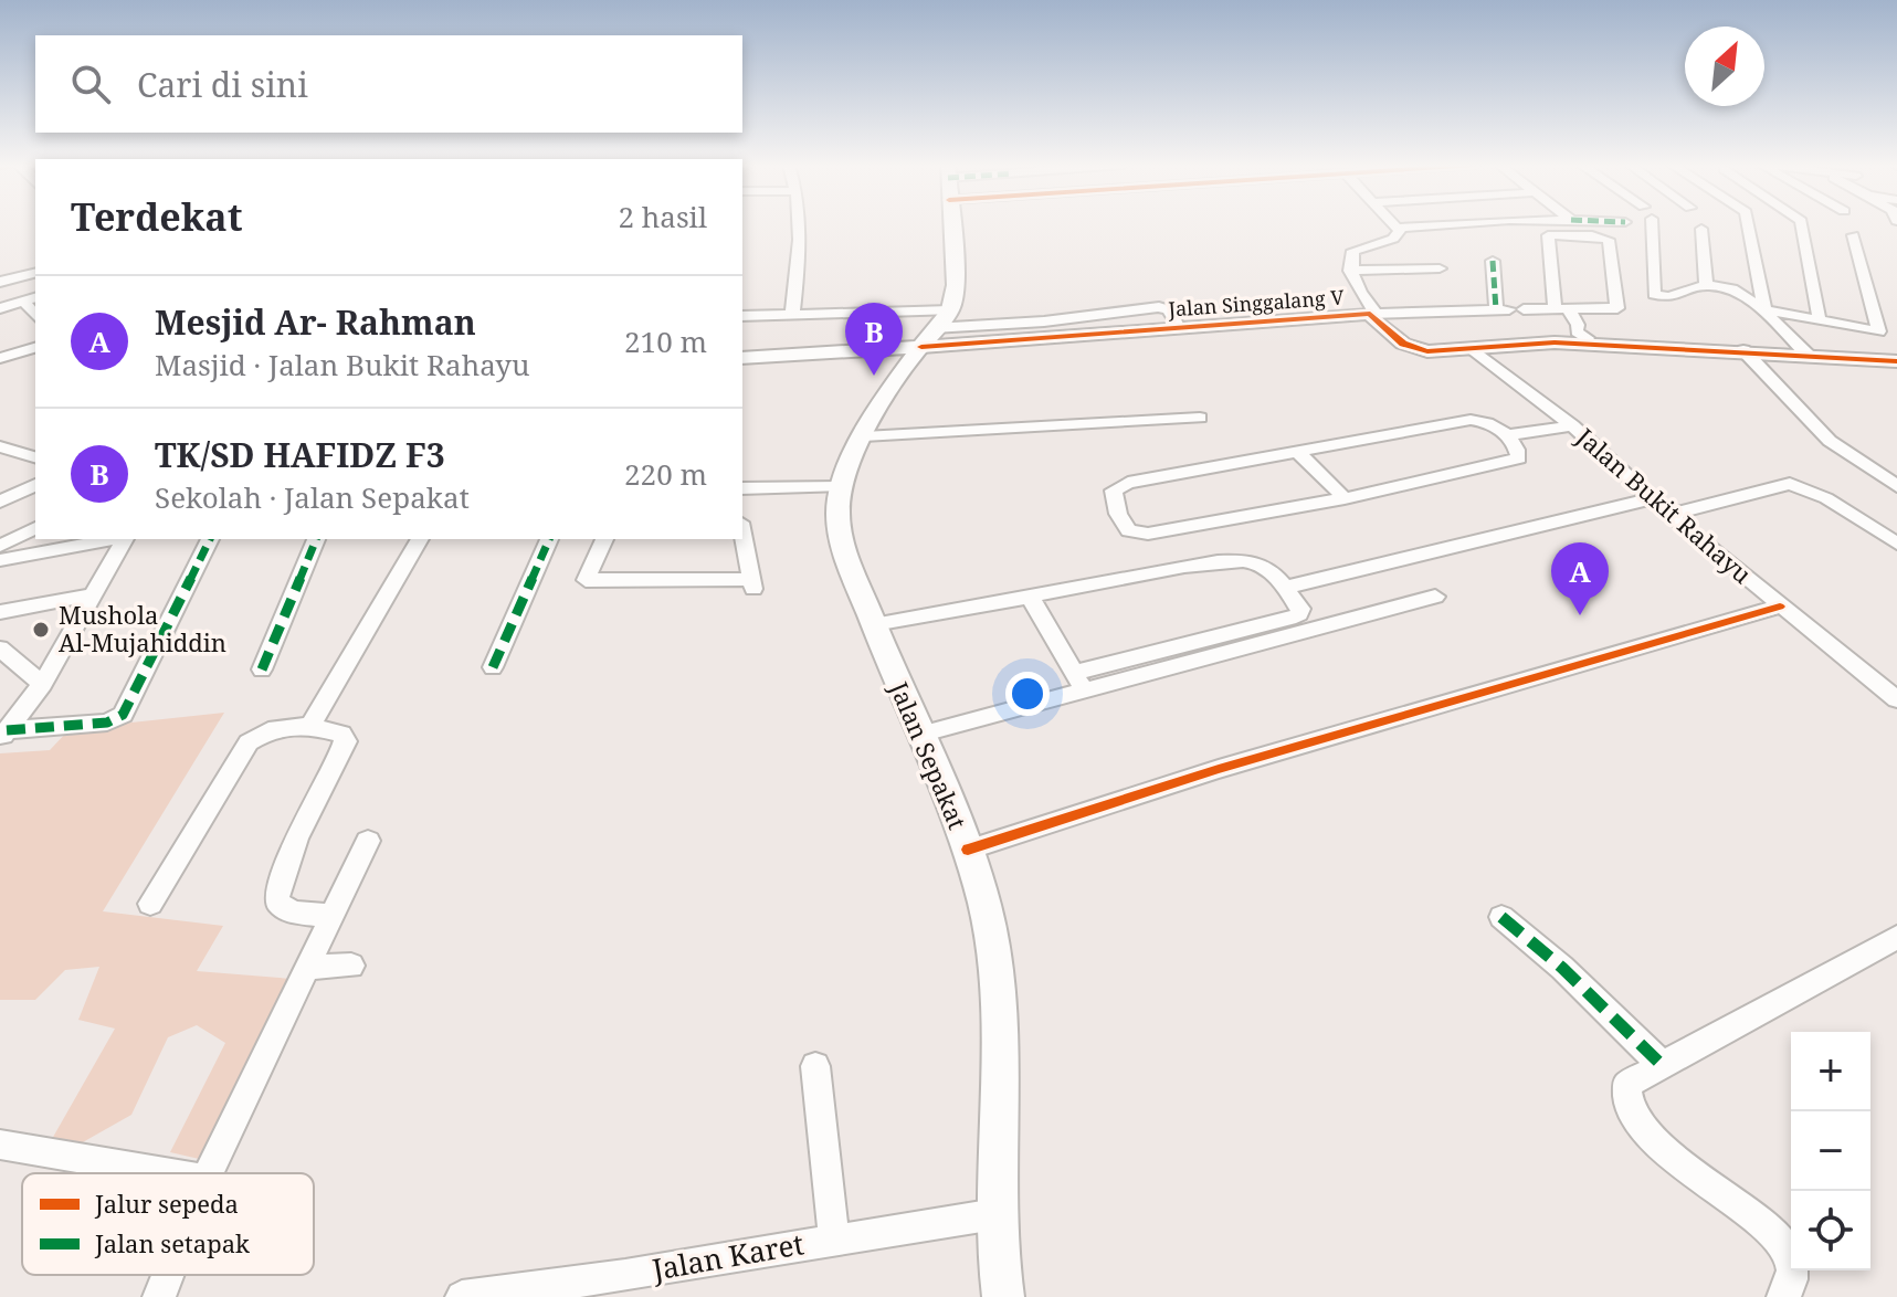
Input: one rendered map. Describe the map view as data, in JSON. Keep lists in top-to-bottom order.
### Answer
{
  "streets": {
    "main road": ["Jalan Sepakat"],
    "street": ["Jalan Singgalang V", "Jalan Bukit Rahayu", "Jalan Karet"]
  },
  "crossings": [
    ["Jalan Singgalang V", "Jalan Bukit Rahayu"],
    ["Jalan Singgalang V", "Jalan Sepakat"],
    ["Jalan Sepakat", "Jalan Karet"]
  ],
  "places": ["Mushola Al-Mujahiddin"],
  "legend": ["Jalur sepeda", "Jalan setapak"],
  "north": "top right",
  "page": {
    "search": "Cari di sini",
    "heading": ["Terdekat", "2 hasil"],
    "list": [
      {
        "mark": "A",
        "name": "Mesjid Ar- Rahman",
        "note": "Masjid · Jalan Bukit Rahayu",
        "value": "210 m"
      },
      {
        "mark": "B",
        "name": "TK/SD HAFIDZ F3",
        "note": "Sekolah · Jalan Sepakat",
        "value": "220 m"
      }
    ],
    "pins": ["B", "A"],
    "map_buttons": ["+", "−"]
  }
}
